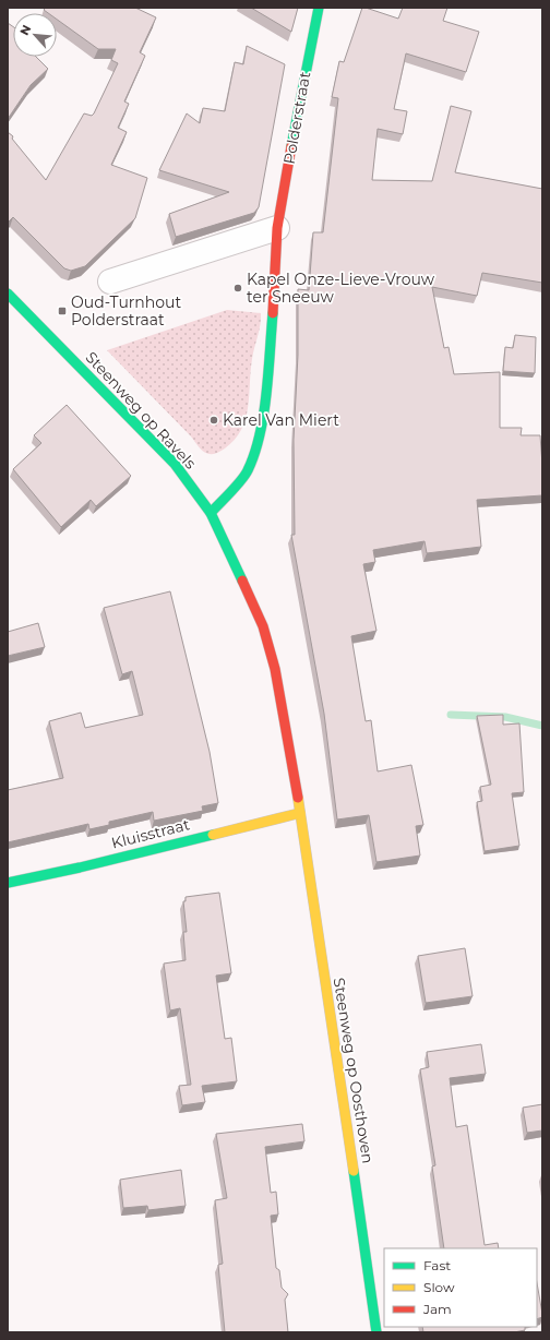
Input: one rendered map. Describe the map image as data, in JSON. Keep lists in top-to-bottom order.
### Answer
{
  "streets": {
    "main road": [
      "Polderstraat",
      "Steenweg op Ravels",
      "Kluisstraat",
      "Steenweg op Oosthoven"
    ]
  },
  "crossings": [
    ["Polderstraat", "Steenweg op Ravels"],
    ["Steenweg op Ravels", "Kluisstraat"],
    ["Steenweg op Ravels", "Steenweg op Oosthoven"],
    ["Kluisstraat", "Steenweg op Oosthoven"]
  ],
  "places": {
    "other": ["Kapel Onze-Lieve-Vrouw ter Sneeuw", "Karel Van Miert"],
    "transit": ["Oud-Turnhout Polderstraat"]
  },
  "legend": ["Fast", "Slow", "Jam"],
  "north": "top left"
}
